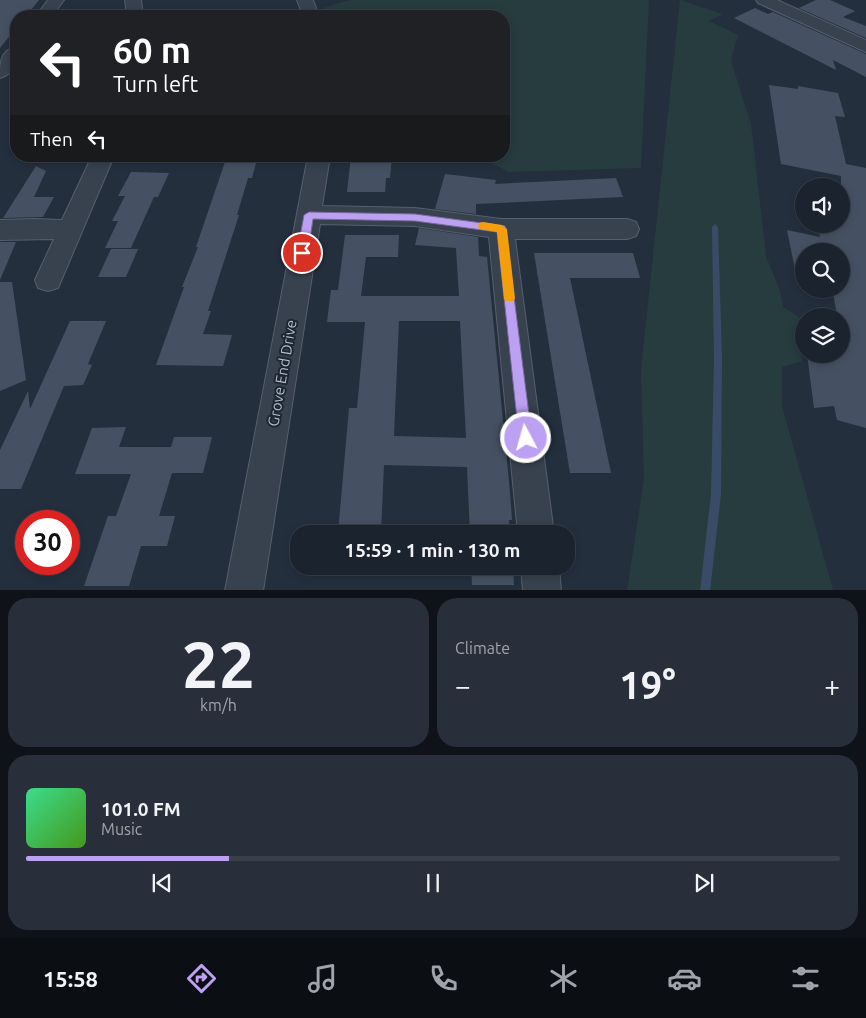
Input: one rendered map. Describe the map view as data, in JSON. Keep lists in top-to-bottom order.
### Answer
{
  "streets": {
    "street": ["Grove End Drive"]
  },
  "page": {
    "turn": ["60 m", "Turn left"],
    "then": "Then",
    "limit": "30",
    "trip": "15:59 · 1 min · 130 m",
    "tile": [
      ["22", "km/h"],
      "Climate"
    ],
    "heat": ["−", "19°", "+"],
    "song": ["101.0 FM", "Music"],
    "tabs": "15:58"
  }
}
